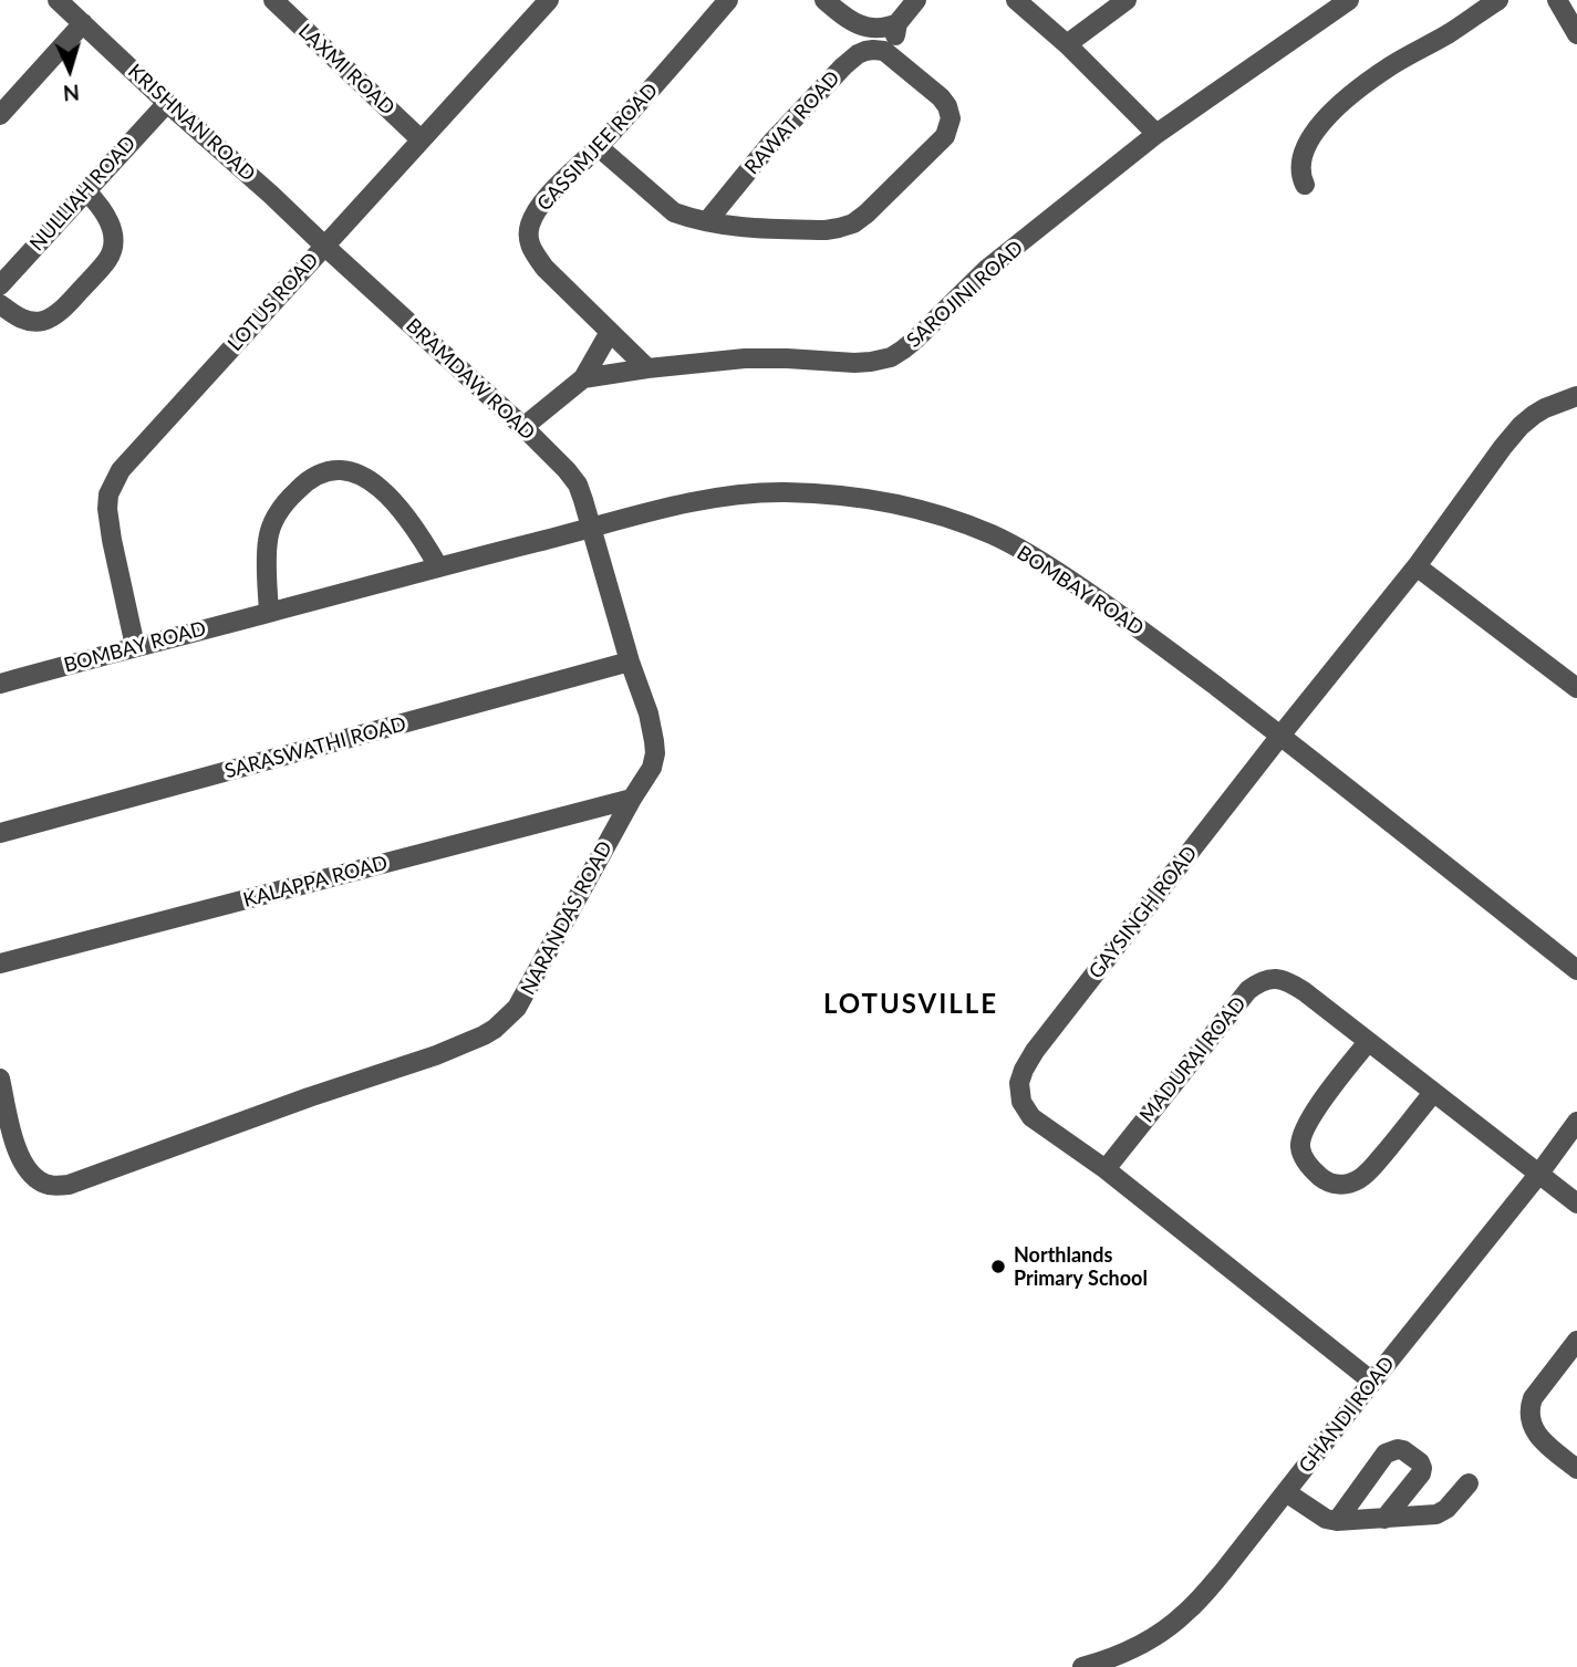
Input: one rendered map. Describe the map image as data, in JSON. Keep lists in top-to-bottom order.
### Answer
{
  "streets": {
    "street": [
      "LAXMI ROAD",
      "KRISHNAN ROAD",
      "RAWAT ROAD",
      "CASSIMJEE ROAD",
      "NULLIAH ROAD",
      "SAROJINI ROAD",
      "LOTUS ROAD",
      "BRAMDAW ROAD",
      "BOMBAY ROAD",
      "SARASWATHI ROAD",
      "KALAPPA ROAD",
      "GAYSINGH ROAD",
      "NARANDAS ROAD",
      "MADURAI ROAD",
      "GHANDI ROAD"
    ]
  },
  "crossings": [
    ["LAXMI ROAD", "LOTUS ROAD"],
    ["KRISHNAN ROAD", "NULLIAH ROAD"],
    ["KRISHNAN ROAD", "LOTUS ROAD"],
    ["KRISHNAN ROAD", "BRAMDAW ROAD"],
    ["CASSIMJEE ROAD", "SAROJINI ROAD"],
    ["LOTUS ROAD", "BRAMDAW ROAD"],
    ["LOTUS ROAD", "BOMBAY ROAD"],
    ["BRAMDAW ROAD", "BOMBAY ROAD"],
    ["BRAMDAW ROAD", "NARANDAS ROAD"],
    ["BOMBAY ROAD", "GAYSINGH ROAD"],
    ["BOMBAY ROAD", "NARANDAS ROAD"],
    ["SARASWATHI ROAD", "NARANDAS ROAD"],
    ["KALAPPA ROAD", "NARANDAS ROAD"],
    ["GAYSINGH ROAD", "MADURAI ROAD"],
    ["GAYSINGH ROAD", "GHANDI ROAD"],
    ["MADURAI ROAD", "GHANDI ROAD"]
  ],
  "districts": ["LOTUSVILLE"],
  "places": ["Northlands Primary School"],
  "north": "bottom"
}
